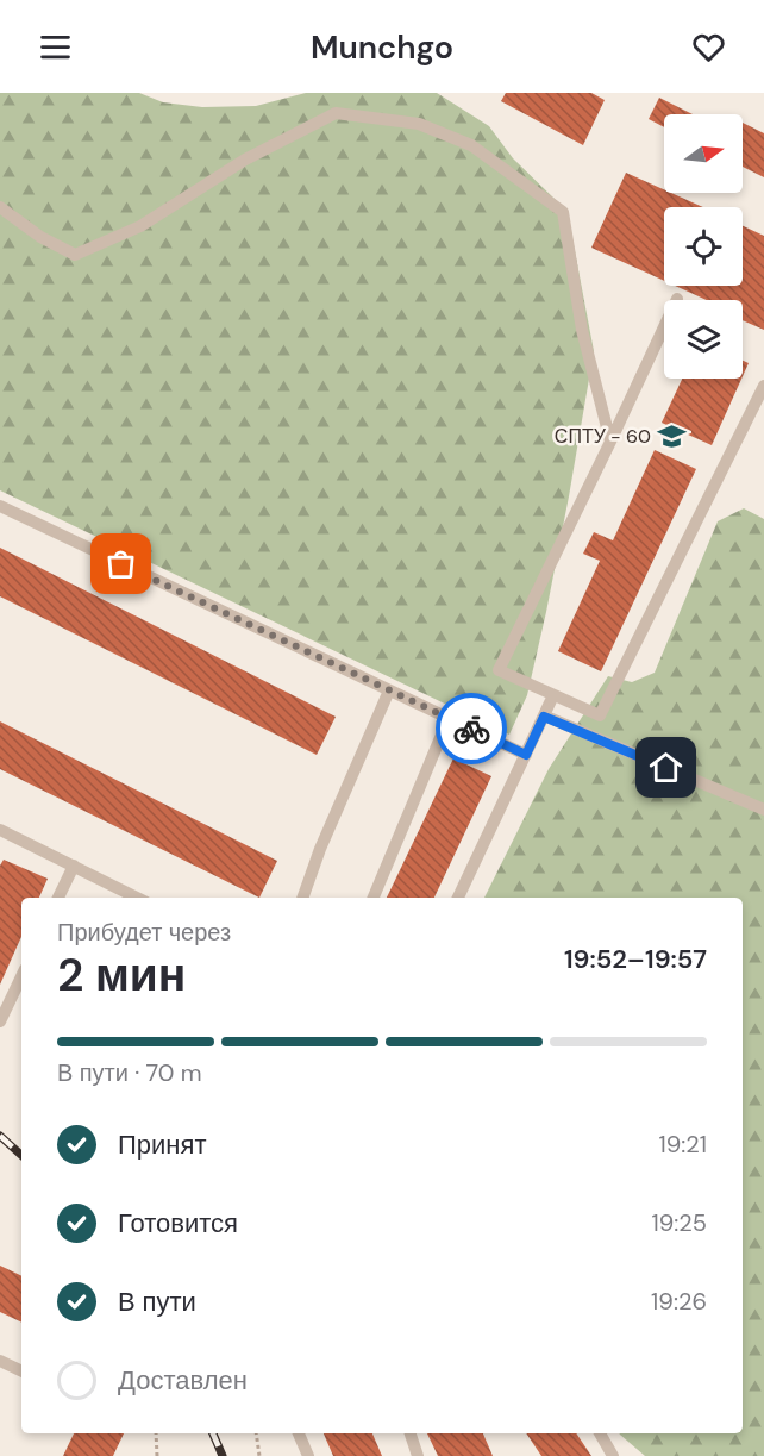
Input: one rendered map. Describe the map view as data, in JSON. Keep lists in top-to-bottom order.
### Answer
{
  "places": {
    "school or university": ["СПТУ - 60"]
  },
  "north": "right",
  "page": {
    "header": "Munchgo",
    "heading": ["2 мин", "Прибудет через", "19:52–19:57"],
    "bar": "В пути · 70 m",
    "list": [
      ["Принят", "19:21"],
      ["Готовится", "19:25"],
      ["В пути", "19:26"],
      "Доставлен"
    ]
  }
}
